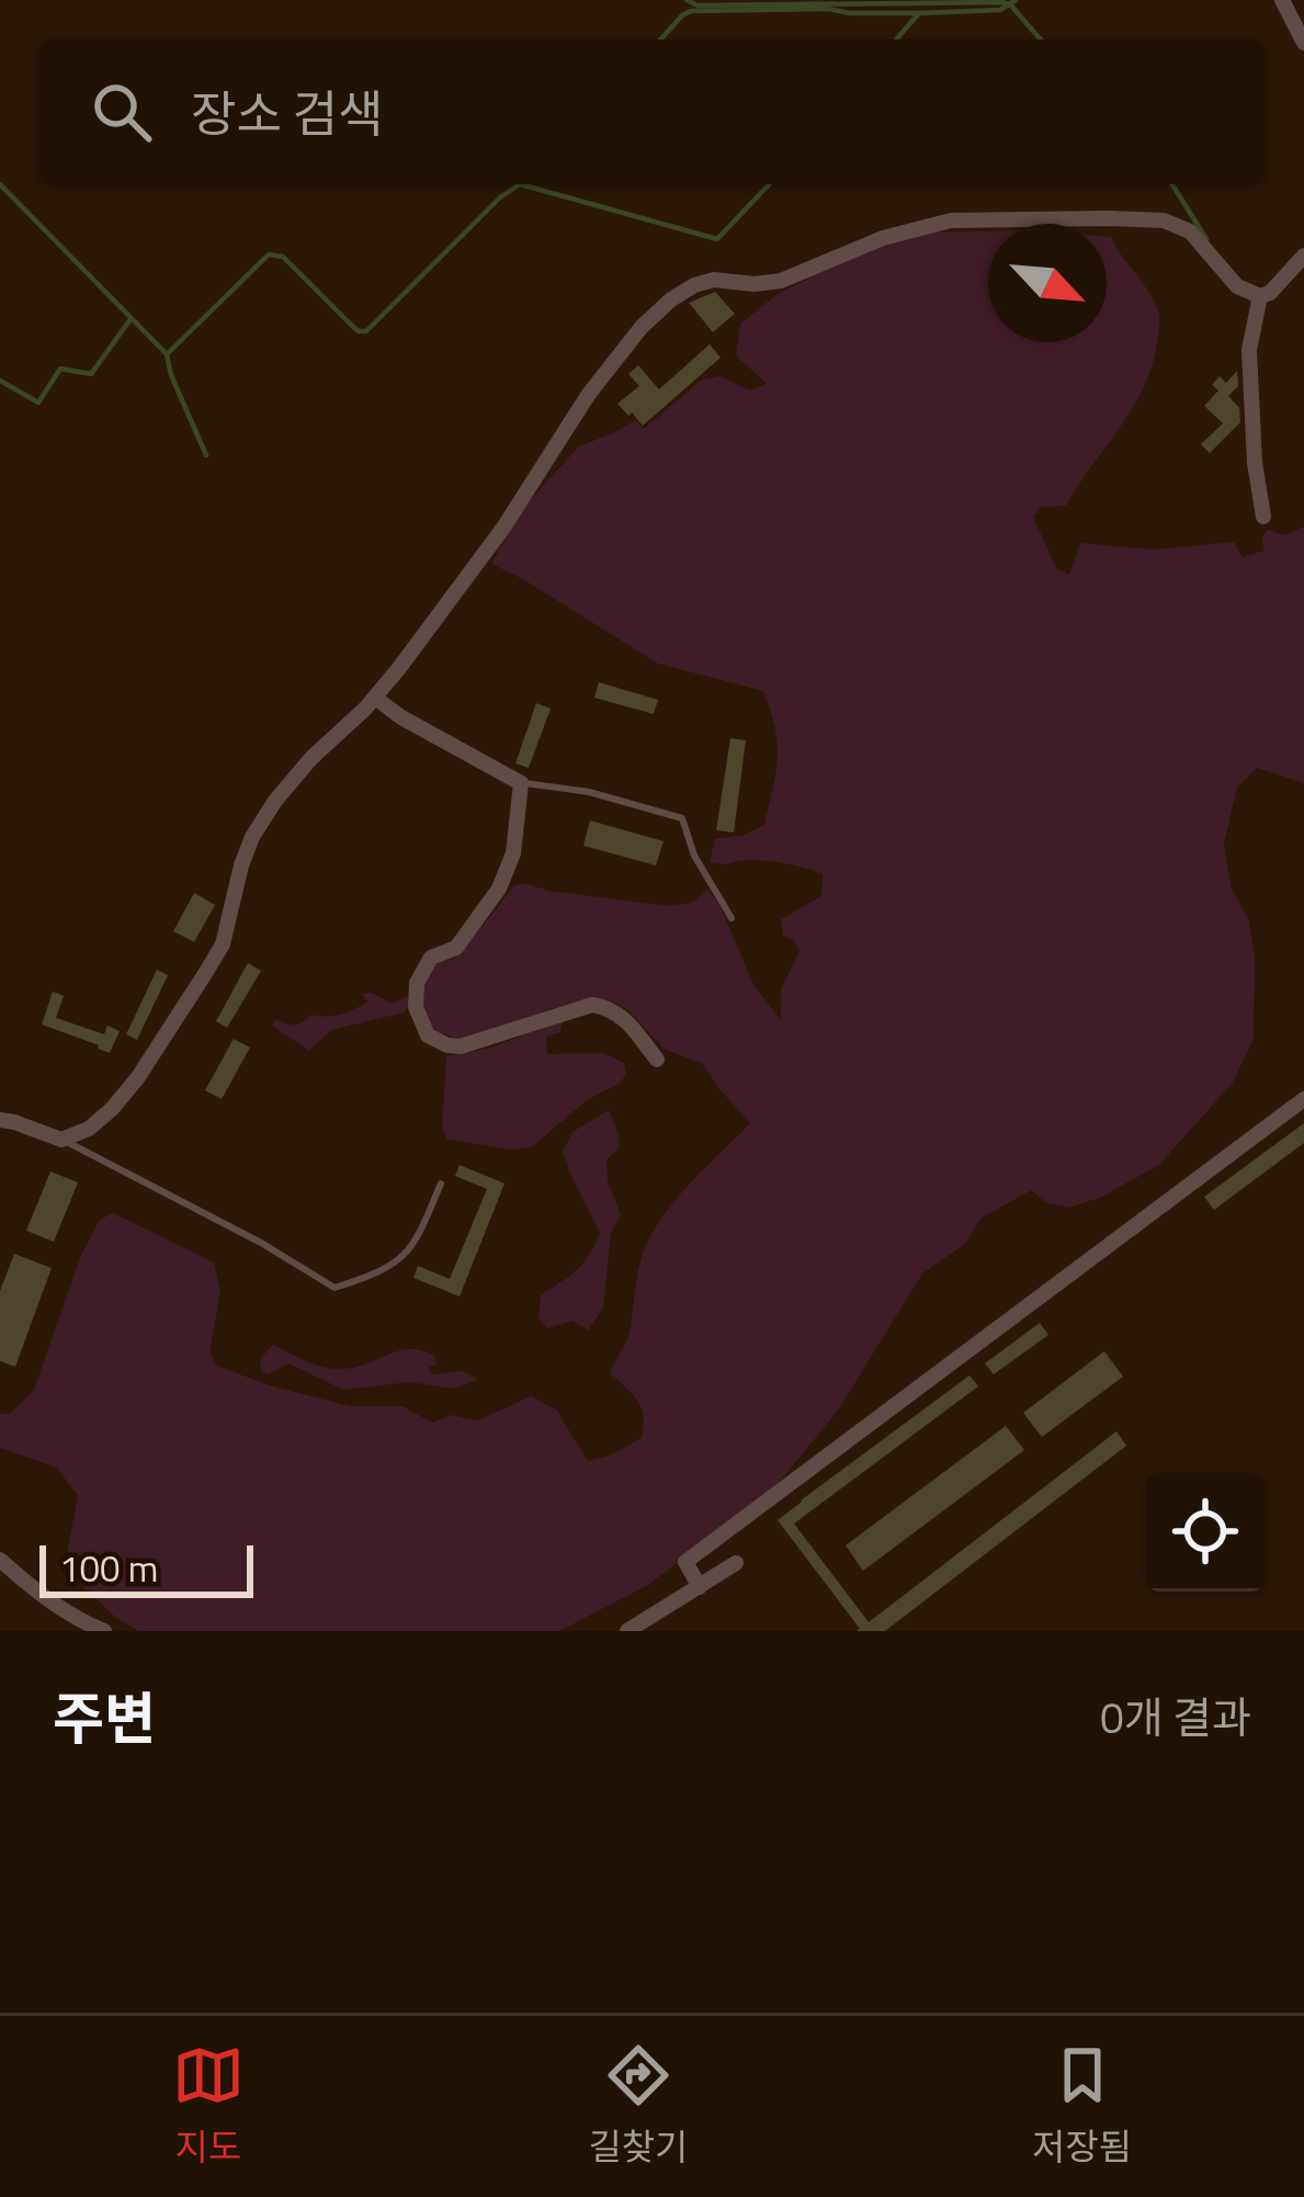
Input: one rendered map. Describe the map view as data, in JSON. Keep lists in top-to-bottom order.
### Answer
{
  "scale_bar": "100 m",
  "north": "bottom right",
  "page": {
    "search": "장소 검색",
    "scale": "100 m",
    "heading": ["주변", "0개 결과"],
    "nav": ["지도", "길찾기", "저장됨"]
  }
}
